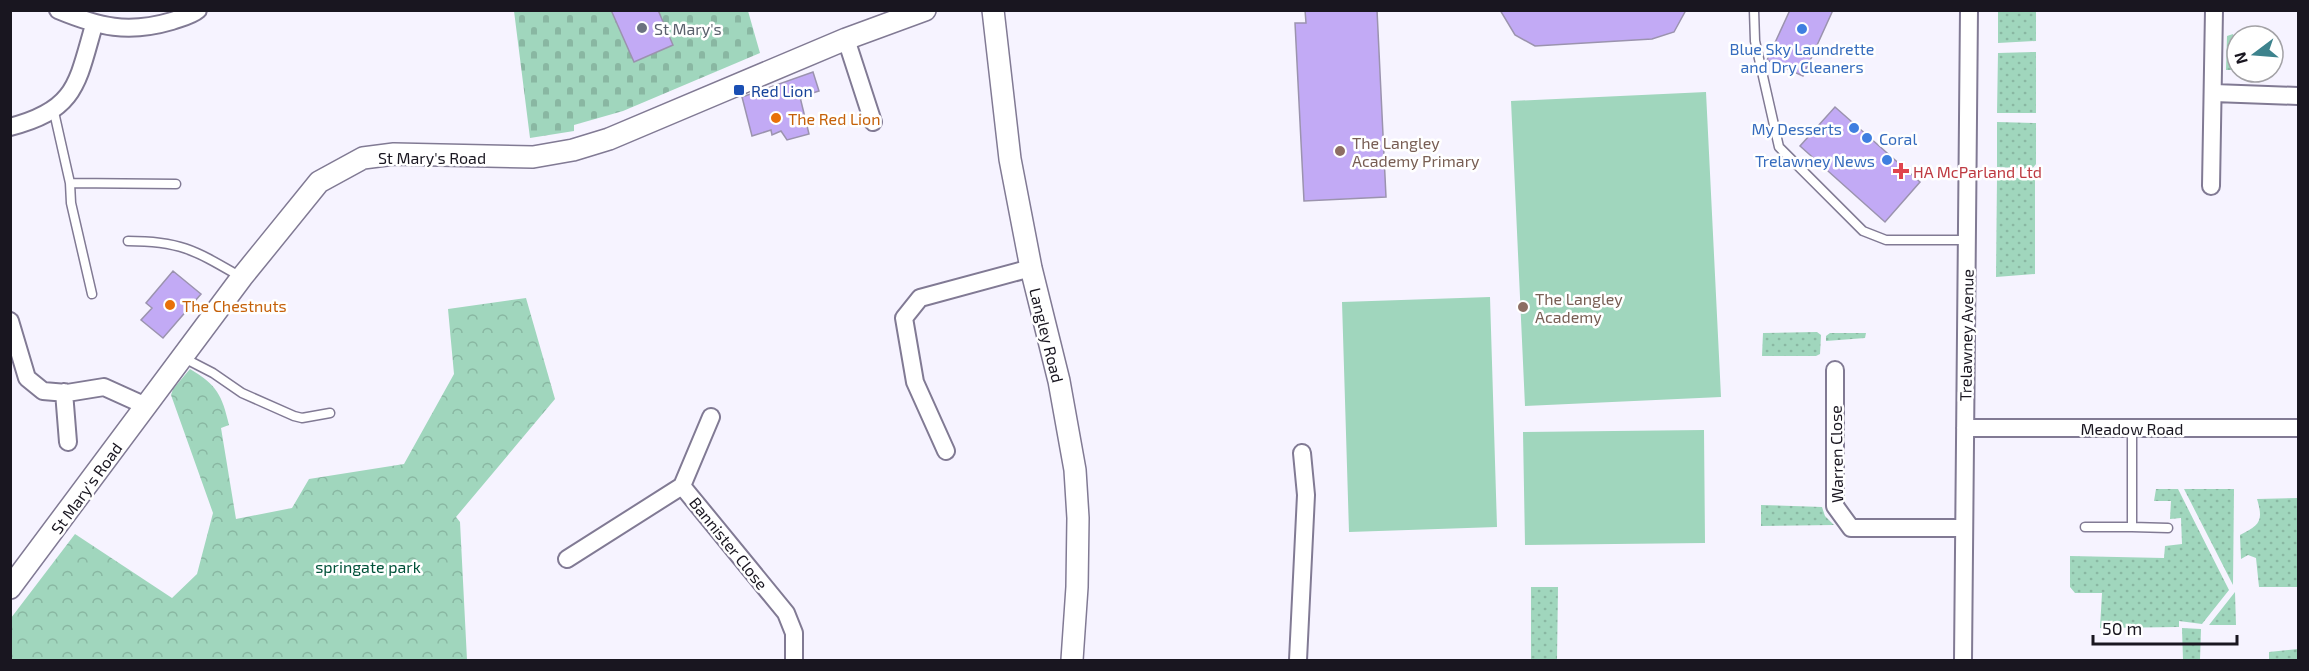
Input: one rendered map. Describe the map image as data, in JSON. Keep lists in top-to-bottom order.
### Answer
{
  "streets": {
    "street": [
      "St Mary's Road",
      "Langley Road",
      "Trelawney Avenue",
      "Meadow Road",
      "Warren Close",
      "Bannister Close"
    ]
  },
  "crossings": [
    ["Trelawney Avenue", "Meadow Road"],
    ["Trelawney Avenue", "Warren Close"]
  ],
  "parks": ["springate park"],
  "places": {
    "other": [
      "St Mary's",
      "Blue Sky Laundrette and Dry Cleaners",
      "The Red Lion",
      "My Desserts",
      "Coral",
      "The Langley Academy Primary",
      "Trelawney News",
      "The Chestnuts",
      "The Langley Academy"
    ],
    "transit": ["Red Lion"],
    "health": ["HA McParland Ltd"]
  },
  "scale_bar": "50 m",
  "north": "left"
}
